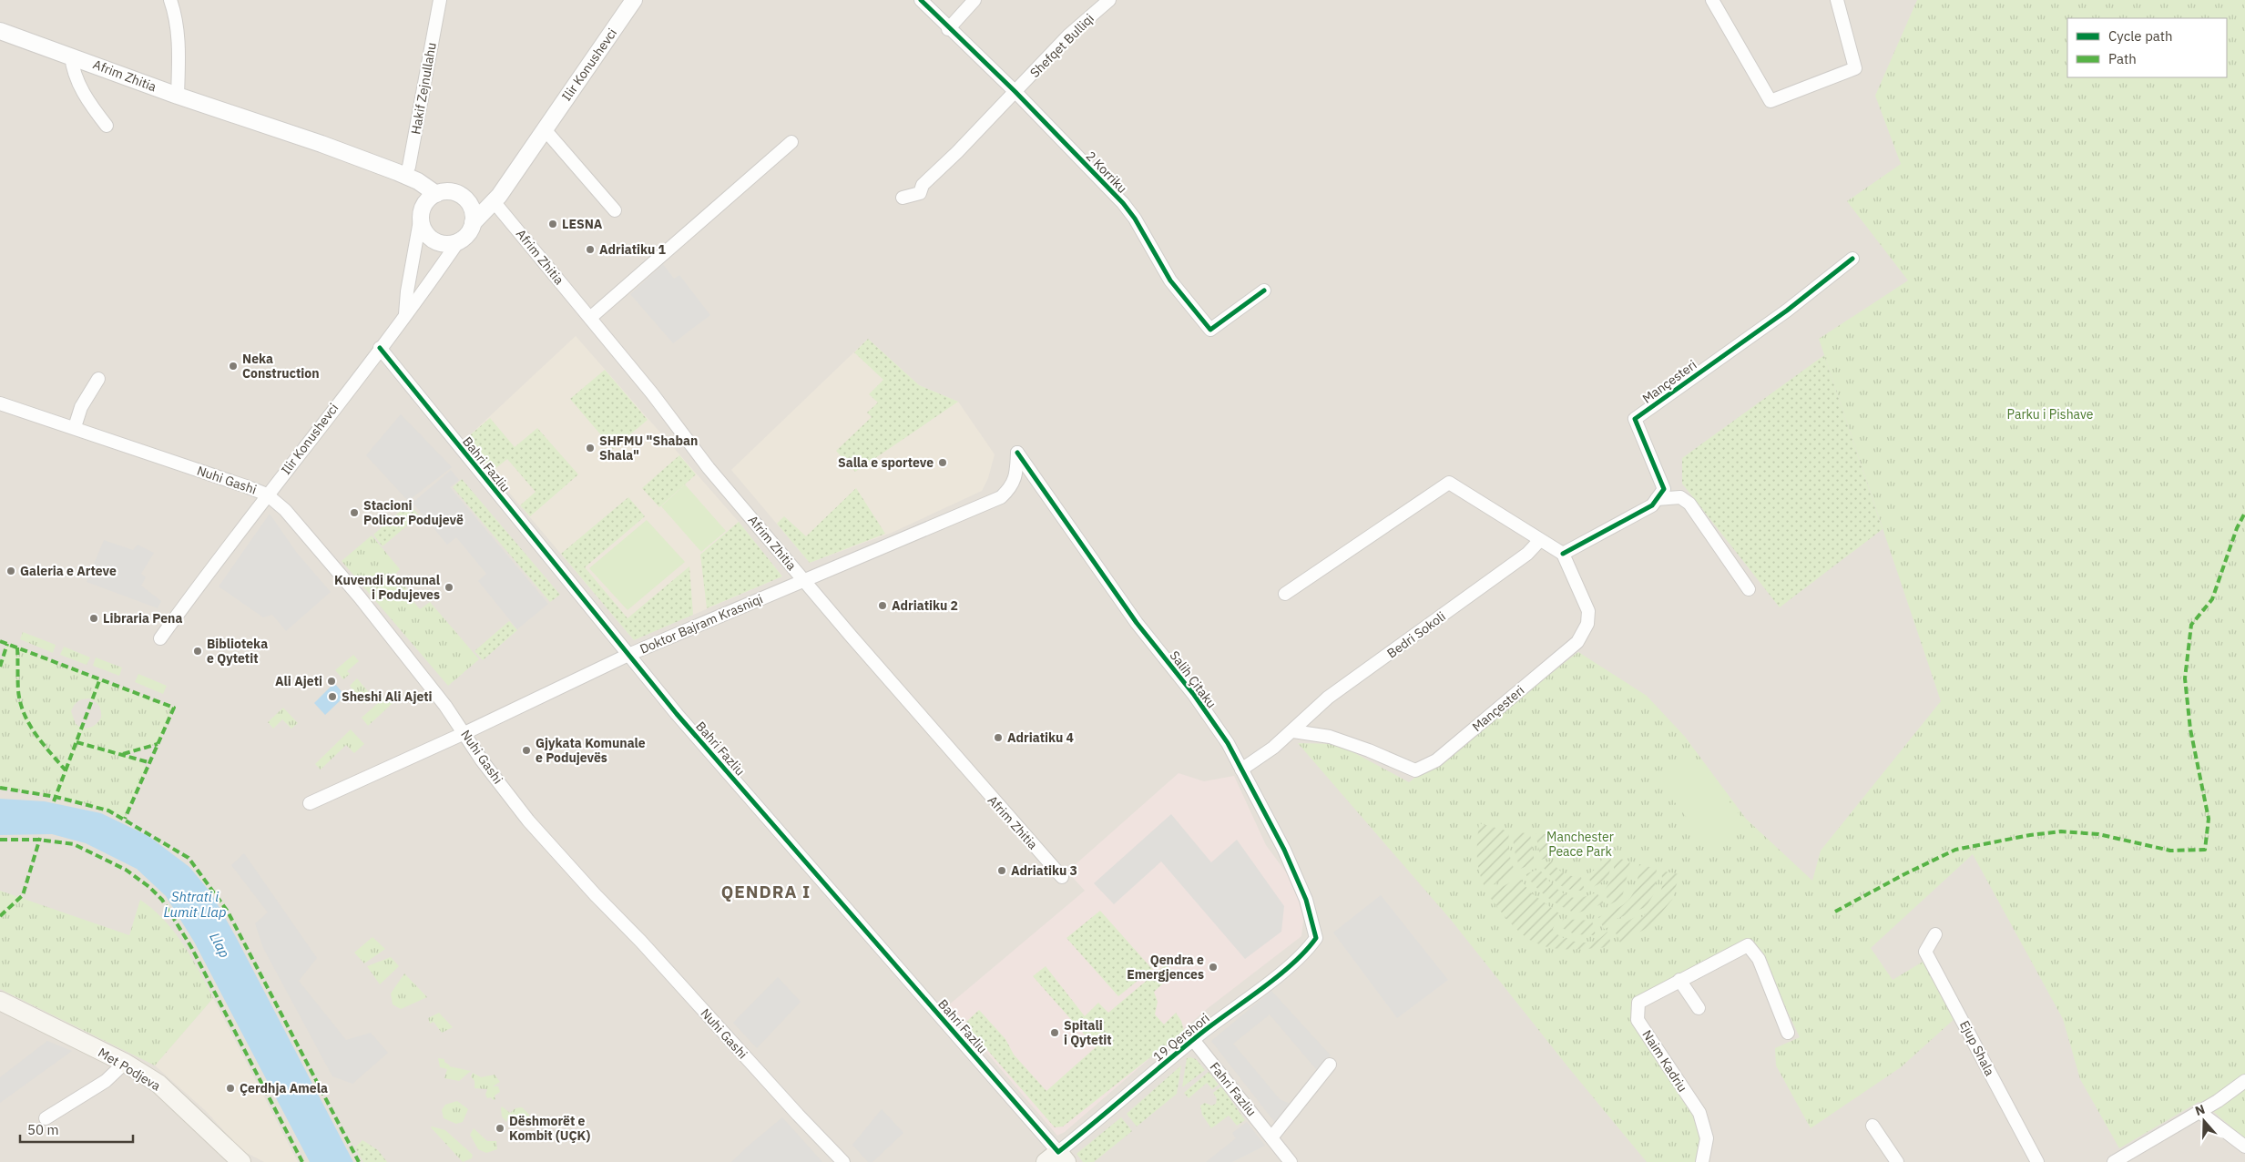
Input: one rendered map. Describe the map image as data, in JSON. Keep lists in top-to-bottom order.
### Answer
{
  "streets": {
    "main road": ["Met Podjeva"],
    "street": [
      "Shefqet Bulliqi",
      "Ilir Konushevci",
      "Afrim Zhitia",
      "Hakif Zejnullahu",
      "2 Korriku",
      "Mançesteri",
      "Bahri Fazliu",
      "Nuhi Gashi",
      "Doktor Bajram Krasniqi",
      "Bedri Sokoli",
      "Salih Çitaku",
      "19 Qershori",
      "Ejup Shala",
      "Naim Kadriu",
      "Fahri Fazliu"
    ]
  },
  "crossings": [
    ["Shefqet Bulliqi", "2 Korriku"],
    ["Ilir Konushevci", "Afrim Zhitia"],
    ["Ilir Konushevci", "Bahri Fazliu"],
    ["Ilir Konushevci", "Nuhi Gashi"],
    ["Afrim Zhitia", "Hakif Zejnullahu"],
    ["Afrim Zhitia", "Doktor Bajram Krasniqi"],
    ["Mançesteri", "Bedri Sokoli"],
    ["Bahri Fazliu", "Doktor Bajram Krasniqi"],
    ["Bahri Fazliu", "19 Qershori"],
    ["Nuhi Gashi", "Doktor Bajram Krasniqi"],
    ["Doktor Bajram Krasniqi", "Salih Çitaku"],
    ["Salih Çitaku", "19 Qershori"],
    ["19 Qershori", "Fahri Fazliu"]
  ],
  "districts": ["QENDRA I"],
  "water": ["Shtrati i Lumit Llap", "Llap"],
  "parks": ["Parku i Pishave", "Manchester Peace Park"],
  "places": [
    "LESNA",
    "Adriatiku 1",
    "Neka Construction",
    "SHFMU \"Shaban Shala\"",
    "Salla e sporteve",
    "Stacioni Policor Podujevë",
    "Galeria e Arteve",
    "Kuvendi Komunal i Podujeves",
    "Adriatiku 2",
    "Libraria Pena",
    "Biblioteka e Qytetit",
    "Ali Ajeti",
    "Sheshi Ali Ajeti",
    "Adriatiku 4",
    "Gjykata Komunale e Podujevës",
    "Adriatiku 3",
    "Qendra e Emergjences",
    "Spitali i Qytetit",
    "Çerdhja Amela",
    "Dëshmorët e Kombit (UÇK)"
  ],
  "legend": ["Cycle path", "Path"],
  "scale_bar": "50 m",
  "north": "top"
}
